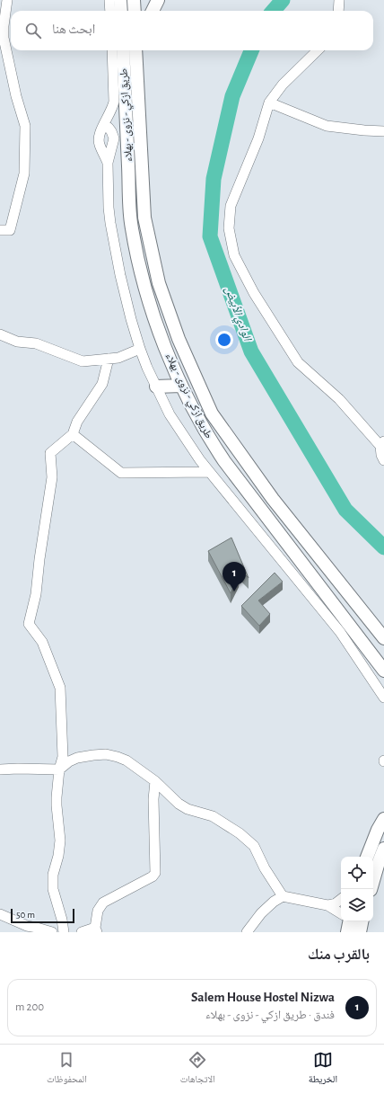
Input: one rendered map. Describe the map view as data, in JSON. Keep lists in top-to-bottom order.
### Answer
{
  "streets": {
    "main road": ["طريق ازكي - نزوى - بهلاء"]
  },
  "water": ["الوادي الأبيض"],
  "scale_bar": "50 m",
  "page": {
    "search": "ابحث هنا",
    "pins": "1",
    "scale": "50 m",
    "heading": "بالقرب منك",
    "list": [
      {
        "mark": "1",
        "name": "Salem House Hostel Nizwa",
        "note": "فندق · طريق ازكي - نزوى - بهلاء",
        "value": "200 m"
      }
    ],
    "nav": ["الخريطة", "الاتجاهات", "المحفوظات"]
  }
}
